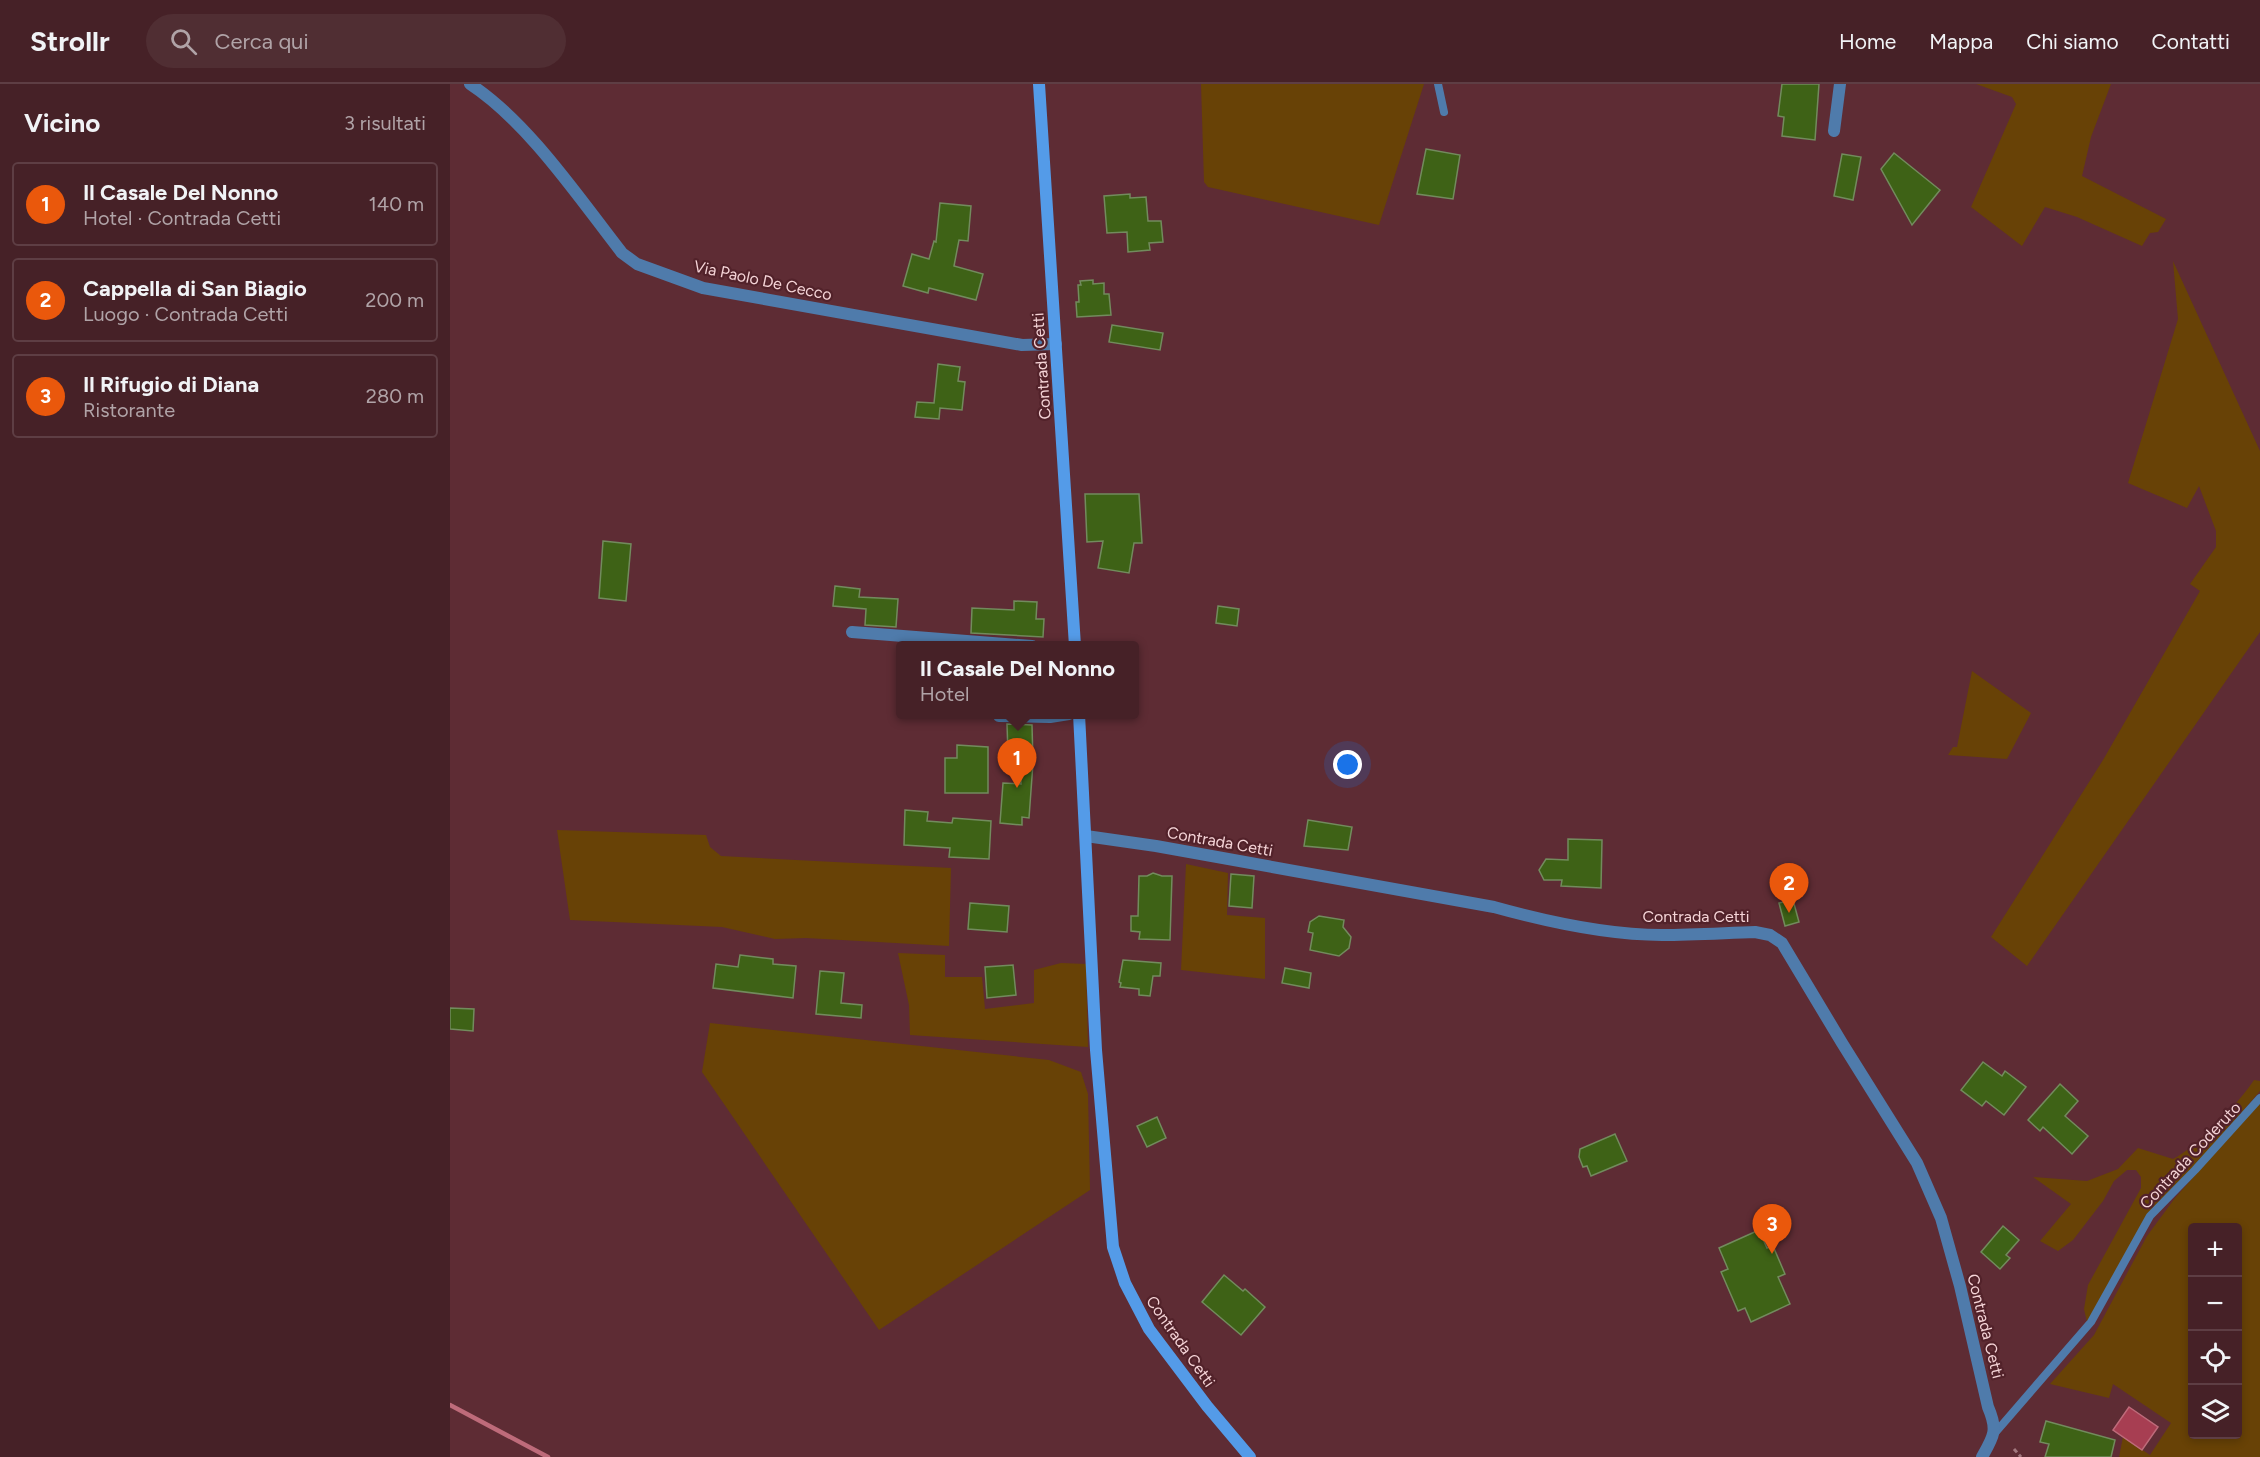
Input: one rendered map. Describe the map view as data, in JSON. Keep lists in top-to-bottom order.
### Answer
{
  "streets": {
    "main road": ["Contrada Cetti"],
    "street": ["Via Paolo De Cecco"],
    "lane": ["Contrada Coderuto"]
  },
  "crossings": [
    ["Via Paolo De Cecco", "Contrada Cetti"],
    ["Contrada Cetti", "Contrada Coderuto"]
  ],
  "page": {
    "header": "Strollr",
    "search": "Cerca qui",
    "nav": [
      "Home",
      "Mappa",
      "Chi siamo",
      "Contatti"
    ],
    "heading": ["Vicino", "3 risultati"],
    "list": [
      {
        "mark": "1",
        "name": "Il Casale Del Nonno",
        "note": "Hotel · Contrada Cetti",
        "value": "140 m"
      },
      {
        "mark": "2",
        "name": "Cappella di San Biagio",
        "note": "Luogo · Contrada Cetti",
        "value": "200 m"
      },
      {
        "mark": "3",
        "name": "Il Rifugio di Diana",
        "note": "Ristorante",
        "value": "280 m"
      }
    ],
    "popup": ["Il Casale Del Nonno", "Hotel"],
    "pins": ["1", "2", "3"],
    "map_buttons": ["+", "−"]
  }
}
